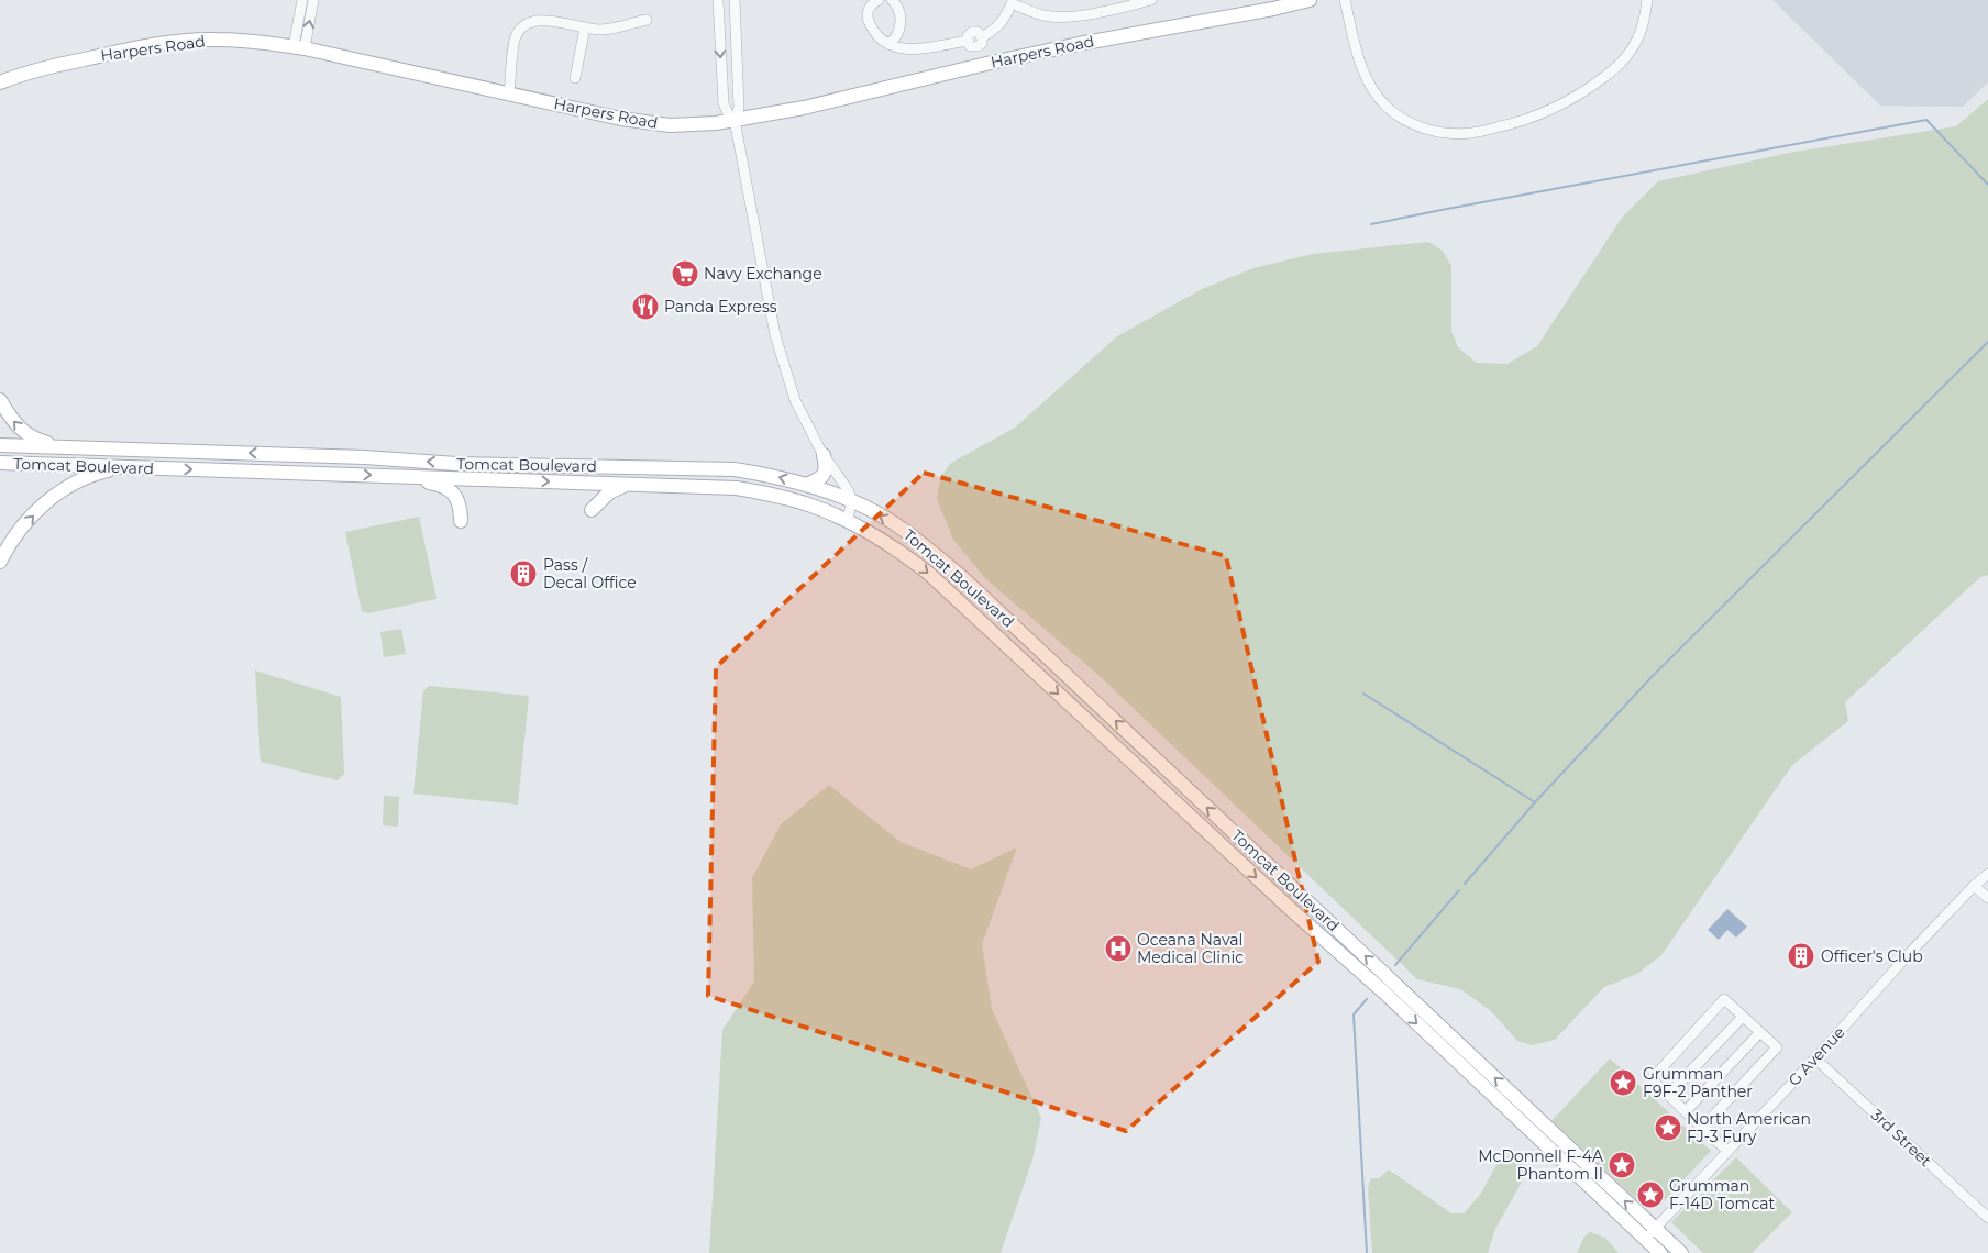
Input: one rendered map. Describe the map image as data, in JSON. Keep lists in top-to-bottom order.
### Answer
{
  "streets": {
    "main road": ["Harpers Road", "Tomcat Boulevard"],
    "street": ["G Avenue", "3rd Street"]
  },
  "crossings": [
    ["Tomcat Boulevard", "G Avenue"],
    ["G Avenue", "3rd Street"]
  ],
  "places": {
    "supermarket": ["Navy Exchange"],
    "restaurant": ["Panda Express"],
    "building": ["Pass / Decal Office", "Officer's Club"],
    "hospital": ["Oceana Naval Medical Clinic"],
    "place": [
      "Grumman F9F-2 Panther",
      "North American FJ-3 Fury",
      "McDonnell F-4A Phantom II",
      "Grumman F-14D Tomcat"
    ]
  }
}
